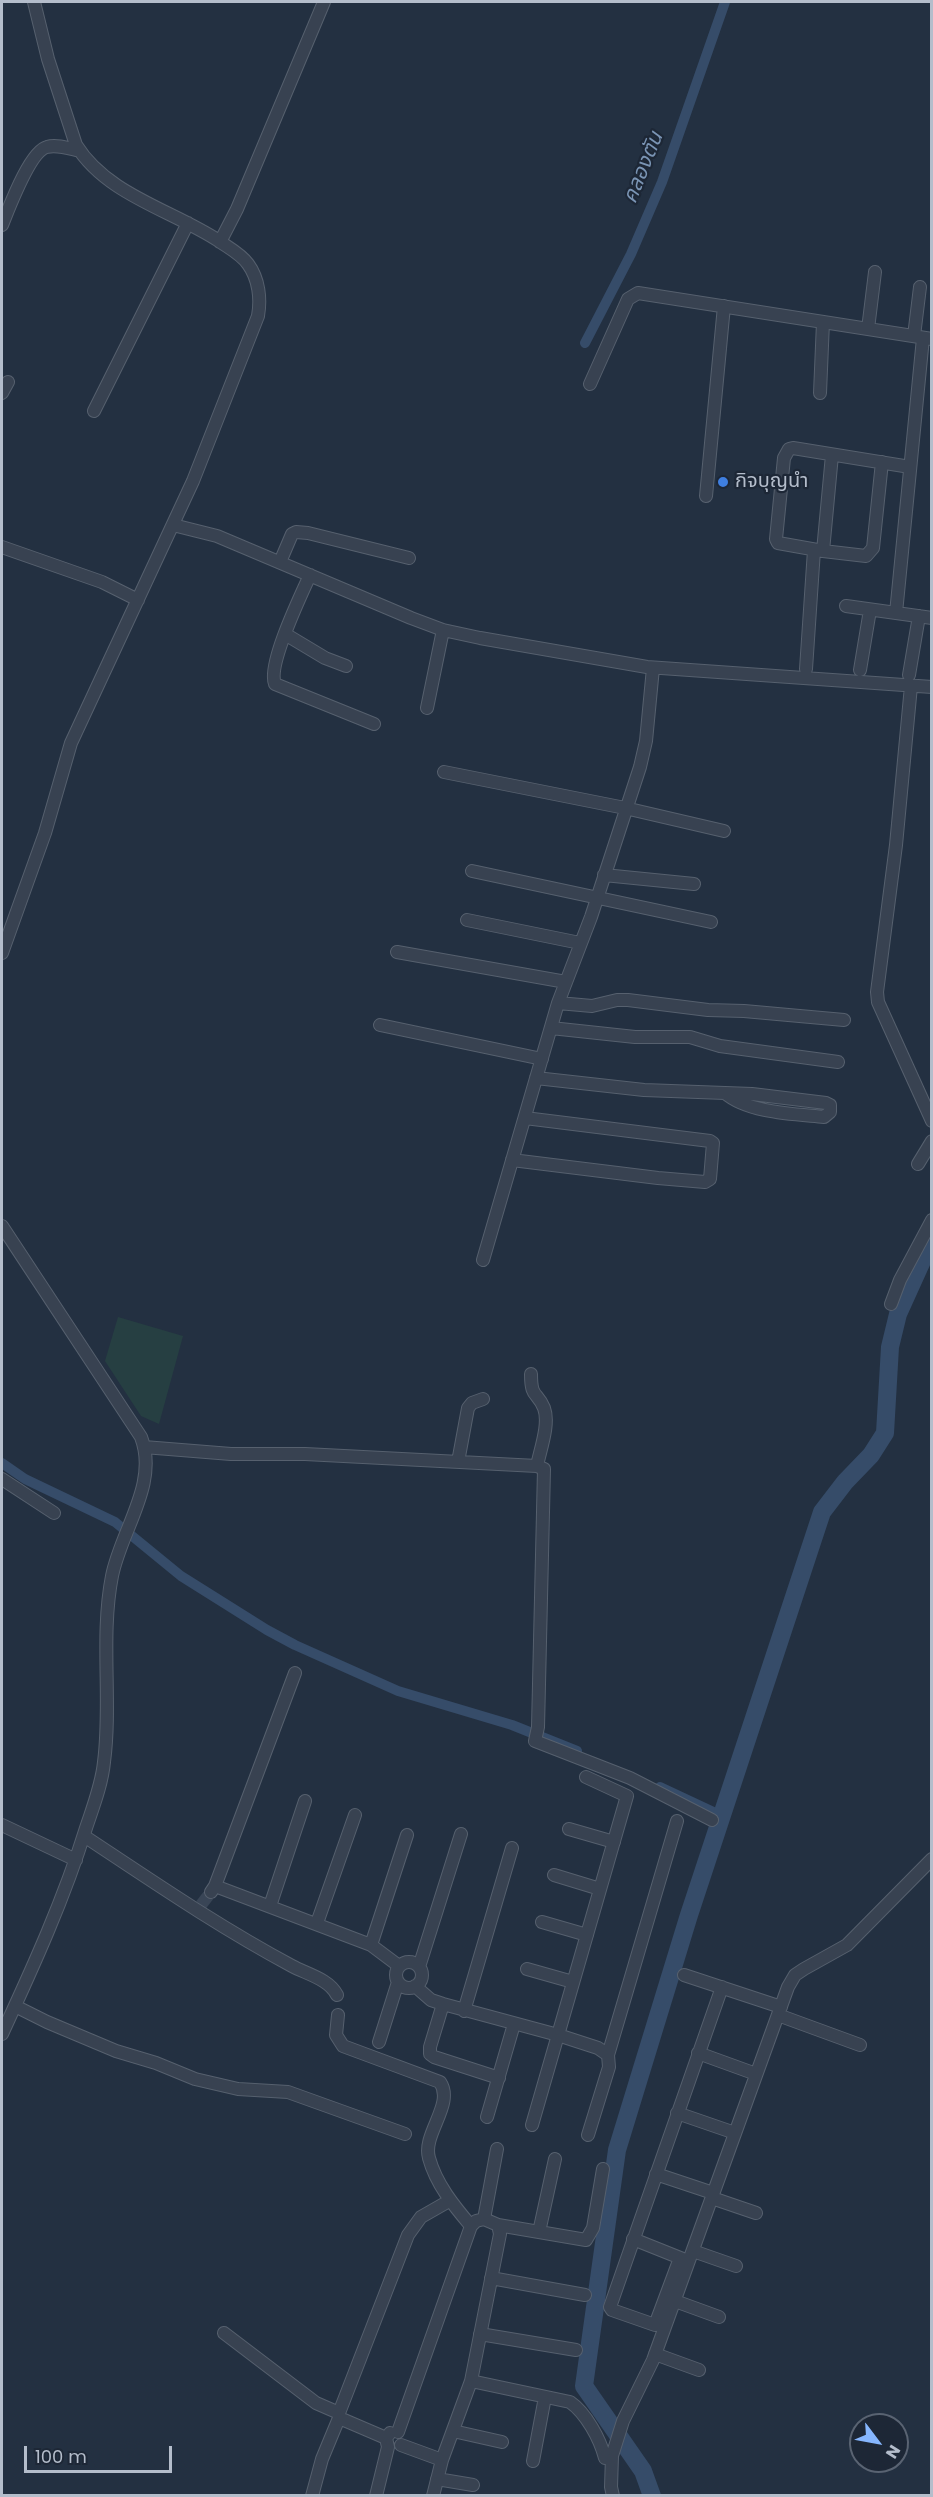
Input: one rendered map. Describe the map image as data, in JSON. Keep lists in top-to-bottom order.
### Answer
{
  "water": ["คลองตัน"],
  "places": ["กิจบุญนำ"],
  "scale_bar": "100 m",
  "north": "bottom right"
}
